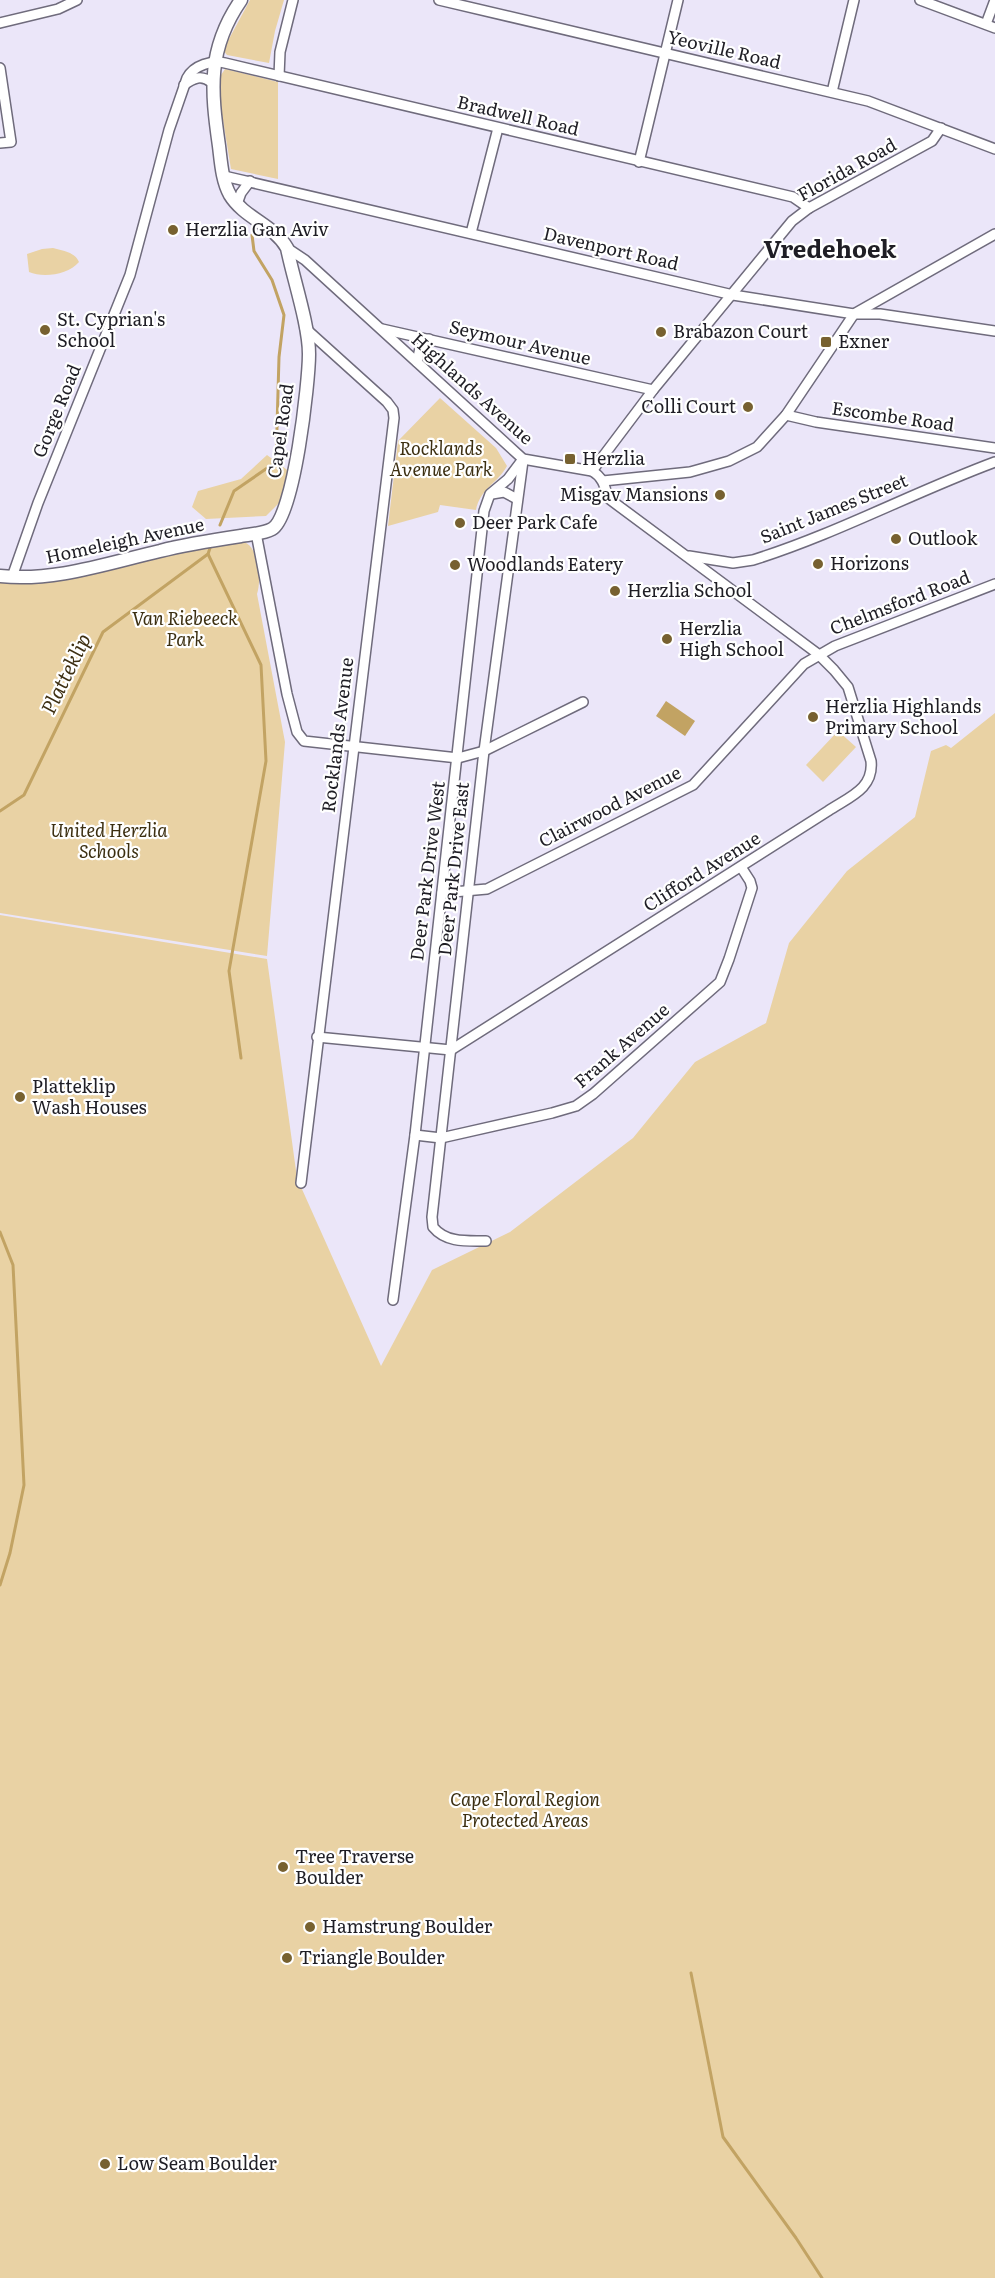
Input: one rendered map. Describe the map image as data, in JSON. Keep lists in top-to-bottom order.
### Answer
{
  "streets": {
    "street": [
      "Yeoville Road",
      "Bradwell Road",
      "Florida Road",
      "Davenport Road",
      "Seymour Avenue",
      "Highlands Avenue",
      "Gorge Road",
      "Escombe Road",
      "Capel Road",
      "Saint James Street",
      "Homeleigh Avenue",
      "Chelmsford Road",
      "Rocklands Avenue",
      "Clairwood Avenue",
      "Deer Park Drive East",
      "Deer Park Drive West",
      "Clifford Avenue",
      "Frank Avenue"
    ]
  },
  "crossings": [
    ["Yeoville Road", "Florida Road"],
    ["Bradwell Road", "Florida Road"],
    ["Bradwell Road", "Gorge Road"],
    ["Florida Road", "Davenport Road"],
    ["Florida Road", "Seymour Avenue"],
    ["Florida Road", "Highlands Avenue"],
    ["Seymour Avenue", "Highlands Avenue"],
    ["Highlands Avenue", "Capel Road"],
    ["Highlands Avenue", "Deer Park Drive East"],
    ["Gorge Road", "Homeleigh Avenue"],
    ["Capel Road", "Homeleigh Avenue"],
    ["Capel Road", "Rocklands Avenue"],
    ["Chelmsford Road", "Clairwood Avenue"],
    ["Chelmsford Road", "Clifford Avenue"],
    ["Clairwood Avenue", "Deer Park Drive East"],
    ["Clairwood Avenue", "Deer Park Drive West"],
    ["Clairwood Avenue", "Clifford Avenue"],
    ["Deer Park Drive East", "Clifford Avenue"],
    ["Deer Park Drive East", "Frank Avenue"],
    ["Deer Park Drive West", "Frank Avenue"],
    ["Clifford Avenue", "Frank Avenue"]
  ],
  "districts": ["Vredehoek"],
  "water": ["Platteklip"],
  "parks": [
    "Rocklands Avenue Park",
    "Van Riebeeck Park",
    "United Herzlia Schools",
    "Cape Floral Region Protected Areas"
  ],
  "places": {
    "other": [
      "Herzlia Gan Aviv",
      "St. Cyprian's School",
      "Brabazon Court",
      "Colli Court",
      "Misgav Mansions",
      "Deer Park Cafe",
      "Outlook",
      "Horizons",
      "Woodlands Eatery",
      "Herzlia School",
      "Herzlia High School",
      "Herzlia Highlands Primary School",
      "Platteklip Wash Houses",
      "Tree Traverse Boulder",
      "Hamstrung Boulder",
      "Triangle Boulder",
      "Low Seam Boulder"
    ],
    "transit": ["Exner", "Herzlia"]
  }
}
